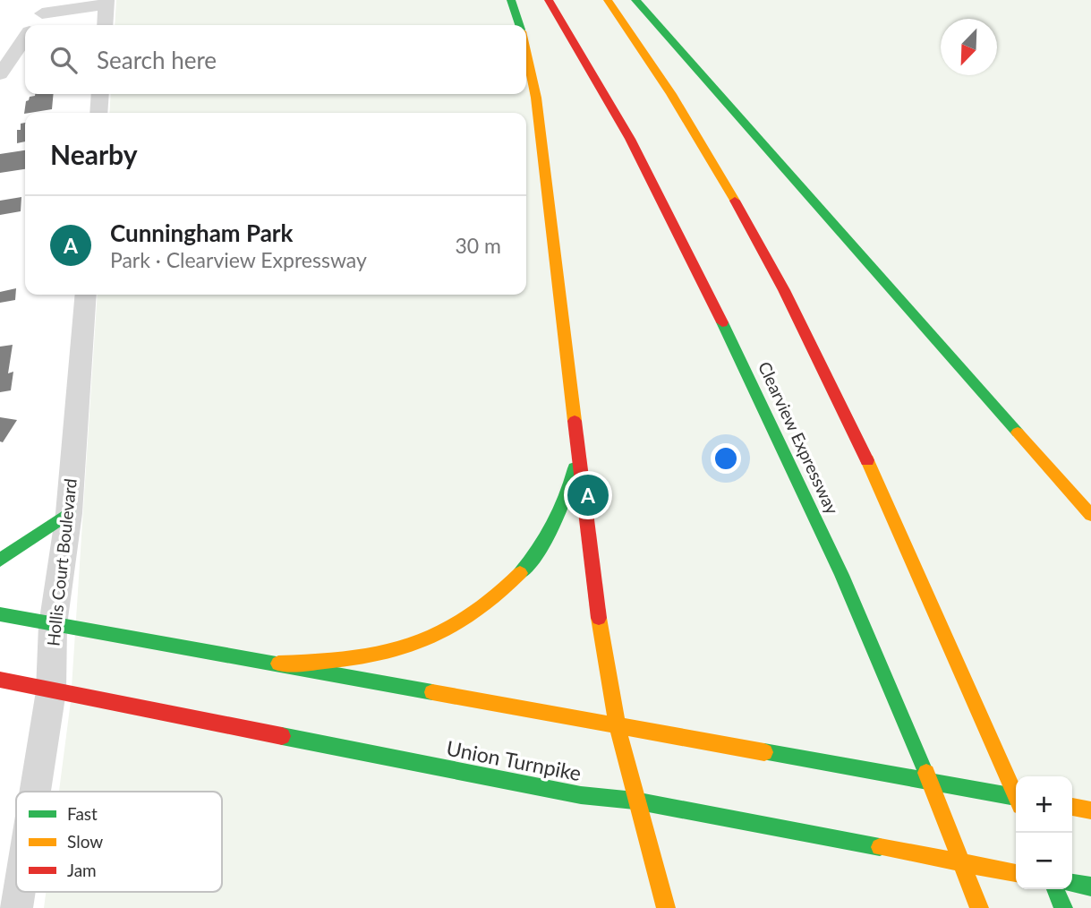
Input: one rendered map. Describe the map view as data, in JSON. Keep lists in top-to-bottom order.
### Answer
{
  "streets": {
    "main road": ["Clearview Expressway", "Union Turnpike"],
    "street": ["Hollis Court Boulevard"]
  },
  "crossings": [
    ["Hollis Court Boulevard", "Union Turnpike"]
  ],
  "legend": ["Fast", "Slow", "Jam"],
  "north": "bottom left",
  "page": {
    "search": "Search here",
    "heading": "Nearby",
    "list": [
      {
        "mark": "A",
        "name": "Cunningham Park",
        "note": "Park · Clearview Expressway",
        "value": "30 m"
      }
    ],
    "pins": "A",
    "map_buttons": ["+", "−"]
  }
}
